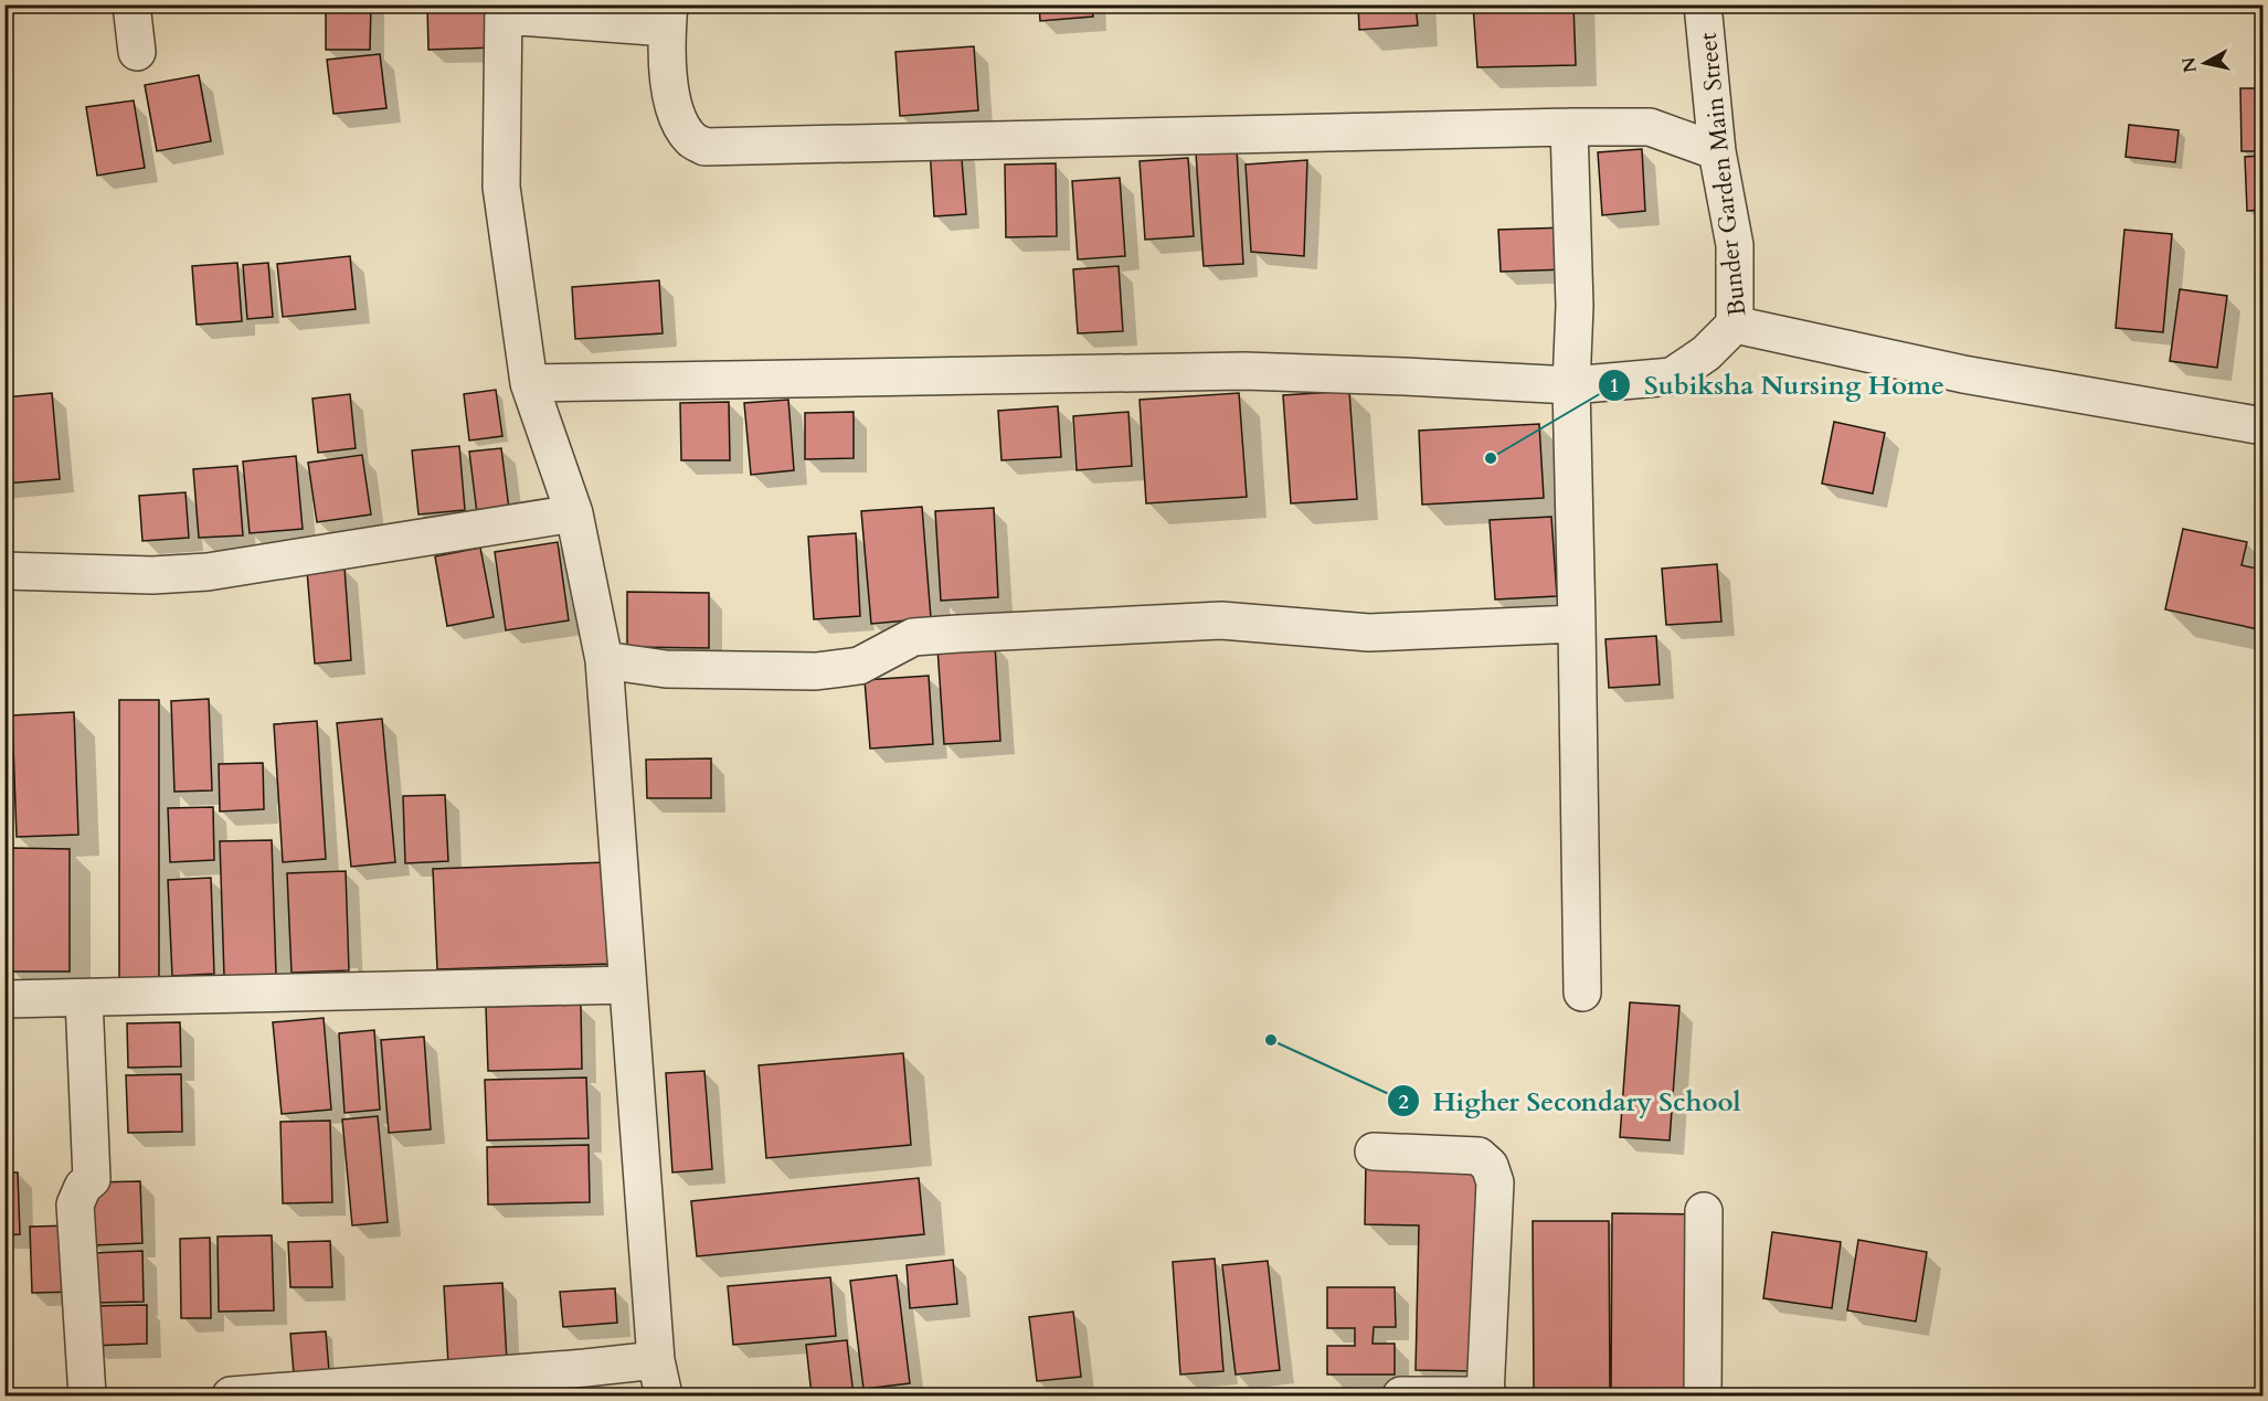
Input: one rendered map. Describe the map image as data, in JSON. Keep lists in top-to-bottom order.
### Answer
{
  "streets": {
    "street": ["Bunder Garden Main Street"]
  },
  "places": ["Subiksha Nursing Home", "Higher Secondary School"],
  "north": "left"
}
